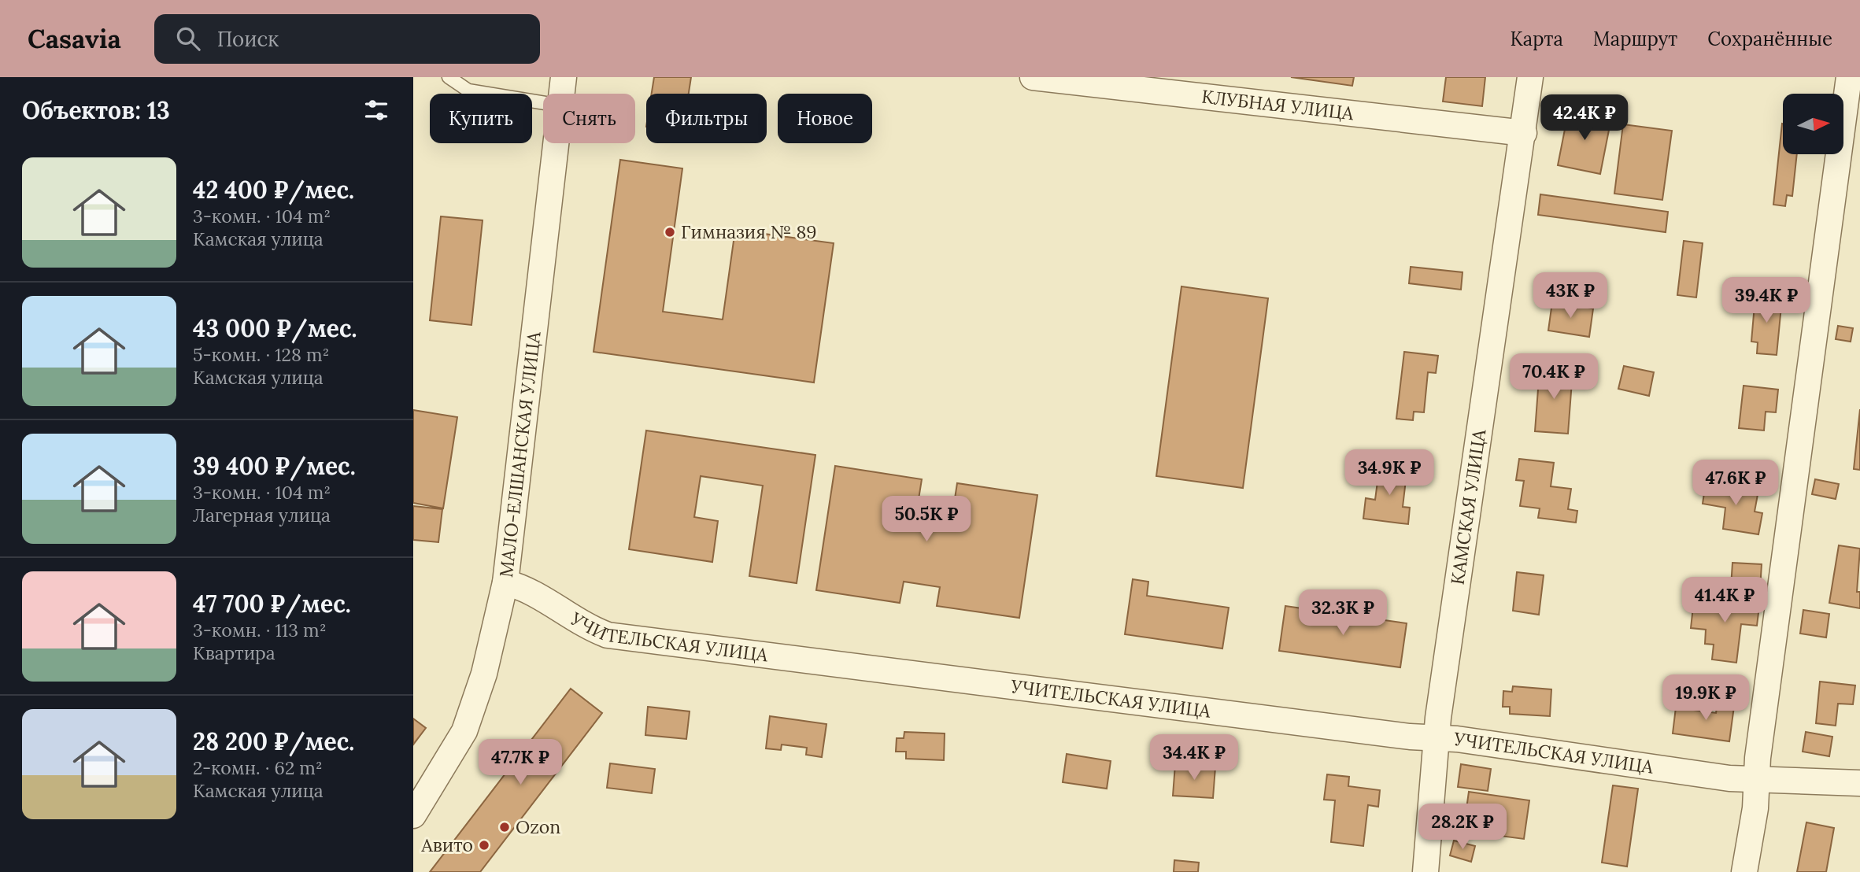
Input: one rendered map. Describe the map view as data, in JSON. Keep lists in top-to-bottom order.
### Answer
{
  "streets": {
    "street": [
      "КЛУБНАЯ УЛИЦА",
      "МАЛО-ЕЛШАНСКАЯ УЛИЦА",
      "КАМСКАЯ УЛИЦА",
      "УЧИТЕЛЬСКАЯ УЛИЦА"
    ]
  },
  "crossings": [
    ["КЛУБНАЯ УЛИЦА", "КАМСКАЯ УЛИЦА"],
    ["МАЛО-ЕЛШАНСКАЯ УЛИЦА", "УЧИТЕЛЬСКАЯ УЛИЦА"],
    ["КАМСКАЯ УЛИЦА", "УЧИТЕЛЬСКАЯ УЛИЦА"]
  ],
  "places": ["Гимназия № 89", "Ozon", "Авито"],
  "north": "right",
  "page": {
    "header": "Casavia",
    "search": "Поиск",
    "nav": ["Карта", "Маршрут", "Сохранённые"],
    "heading": "Объектов: 13",
    "chip": [
      "Купить",
      "Снять",
      "Фильтры",
      "Новое"
    ],
    "price": [
      "42.4K ₽",
      "43K ₽",
      "39.4K ₽",
      "70.4K ₽",
      "34.9K ₽",
      "47.6K ₽",
      "50.5K ₽",
      "41.4K ₽",
      "32.3K ₽",
      "19.9K ₽",
      "34.4K ₽",
      "47.7K ₽",
      "28.2K ₽"
    ],
    "list": [
      {
        "name": "42 400 ₽/мес.",
        "note": "3-комн. · 104 m² · Камская улица"
      },
      {
        "name": "43 000 ₽/мес.",
        "note": "5-комн. · 128 m² · Камская улица"
      },
      {
        "name": "39 400 ₽/мес.",
        "note": "3-комн. · 104 m² · Лагерная улица"
      },
      {
        "name": "47 700 ₽/мес.",
        "note": "3-комн. · 113 m² · Квартира"
      },
      {
        "name": "28 200 ₽/мес.",
        "note": "2-комн. · 62 m² · Камская улица"
      }
    ]
  }
}
